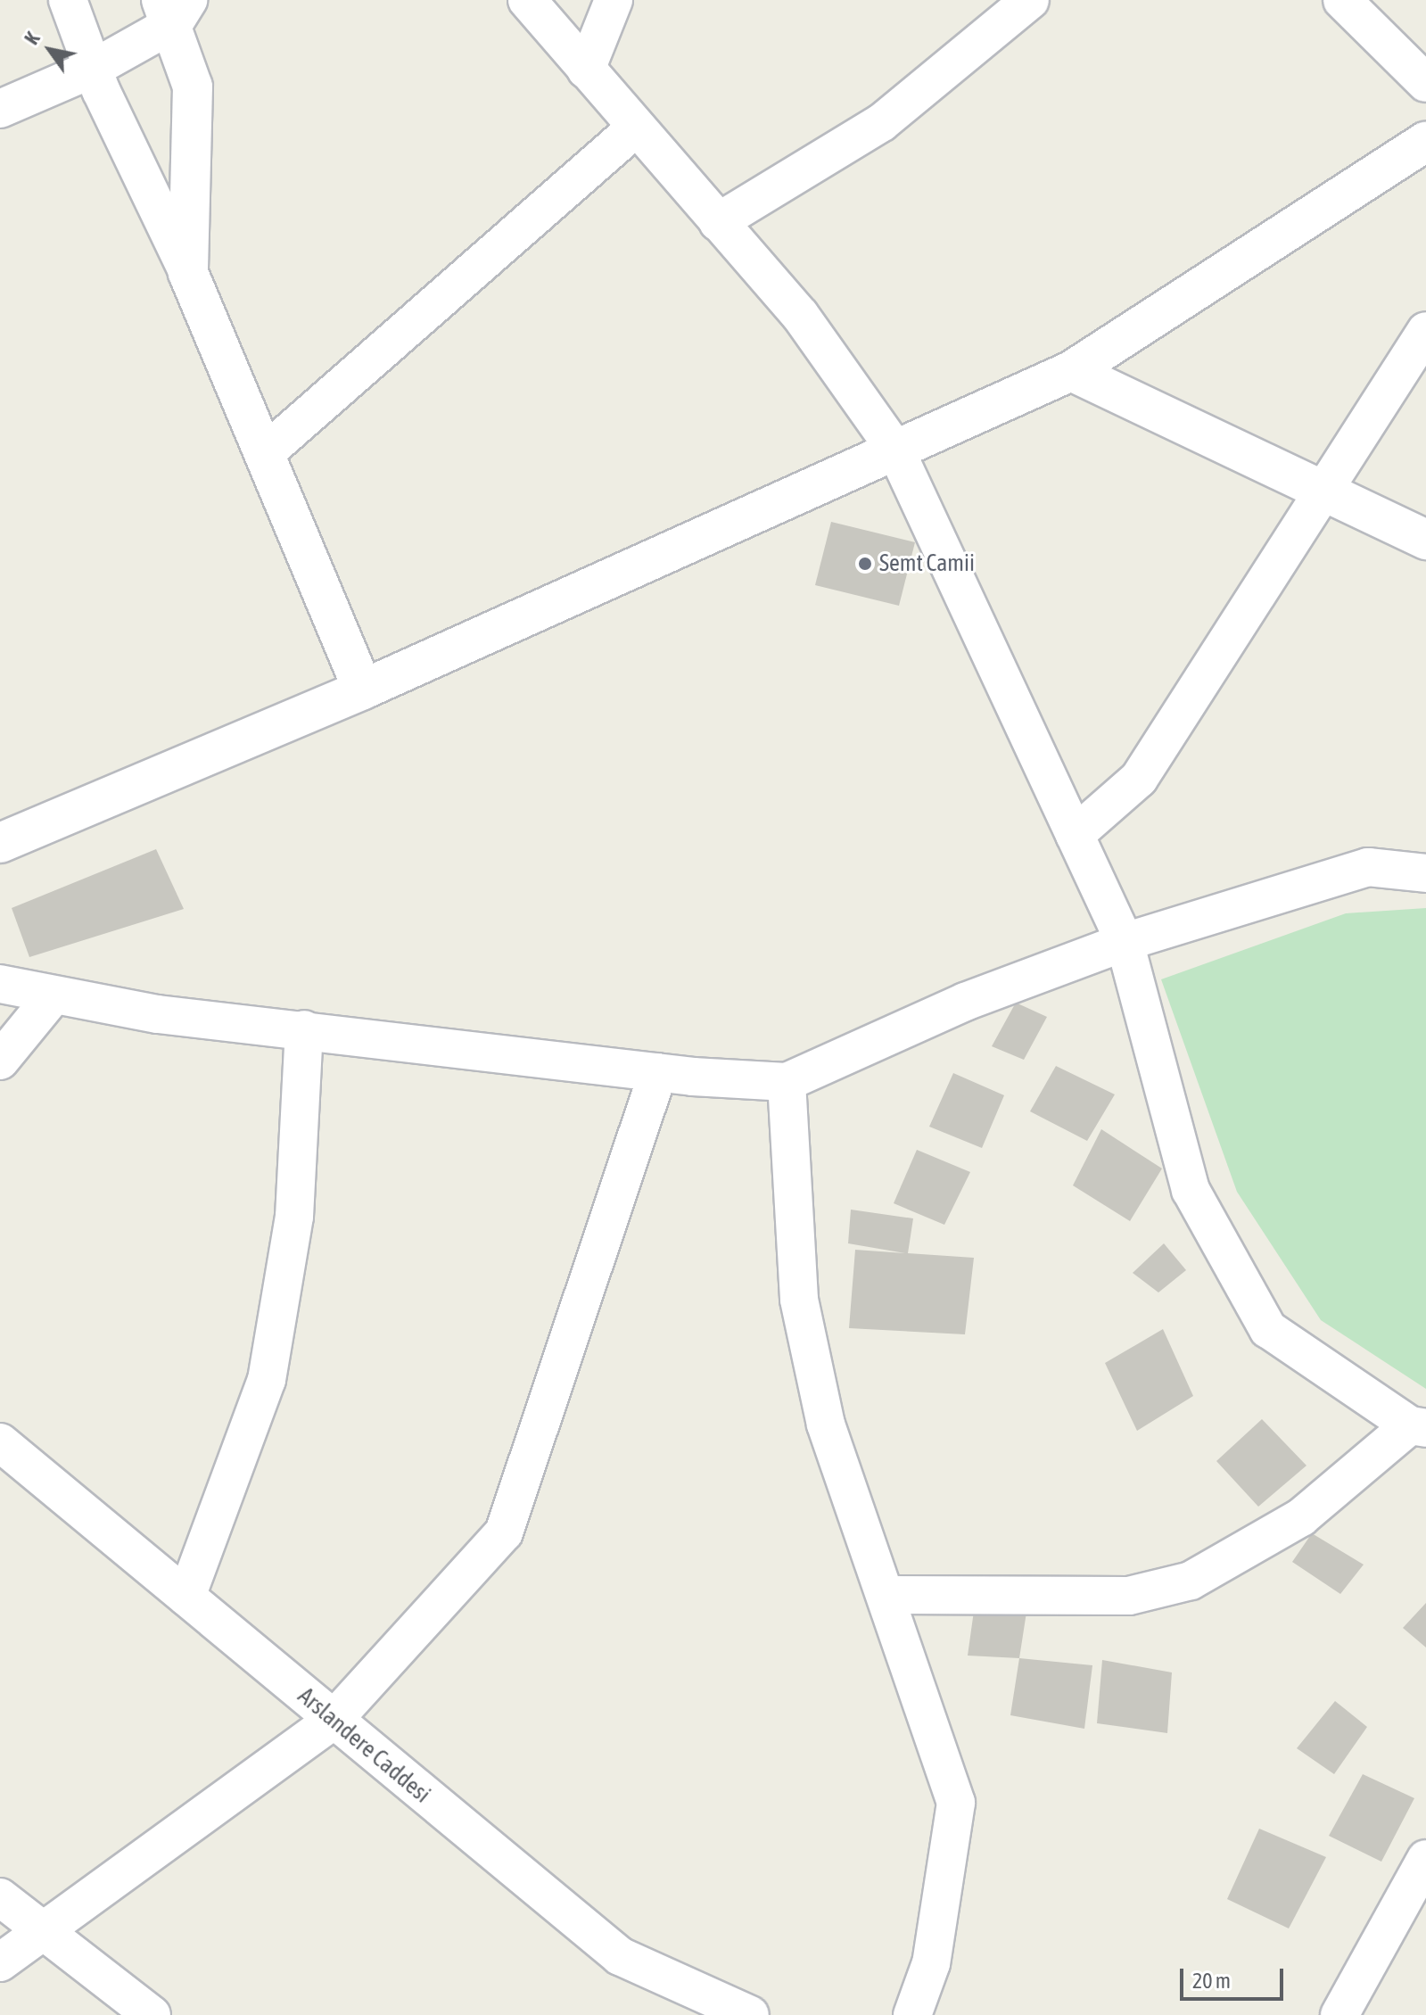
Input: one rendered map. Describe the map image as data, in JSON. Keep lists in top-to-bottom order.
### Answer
{
  "streets": {
    "street": ["Arslandere Caddesi"]
  },
  "places": ["Semt Camii"],
  "scale_bar": "20 m",
  "north": "top left"
}
